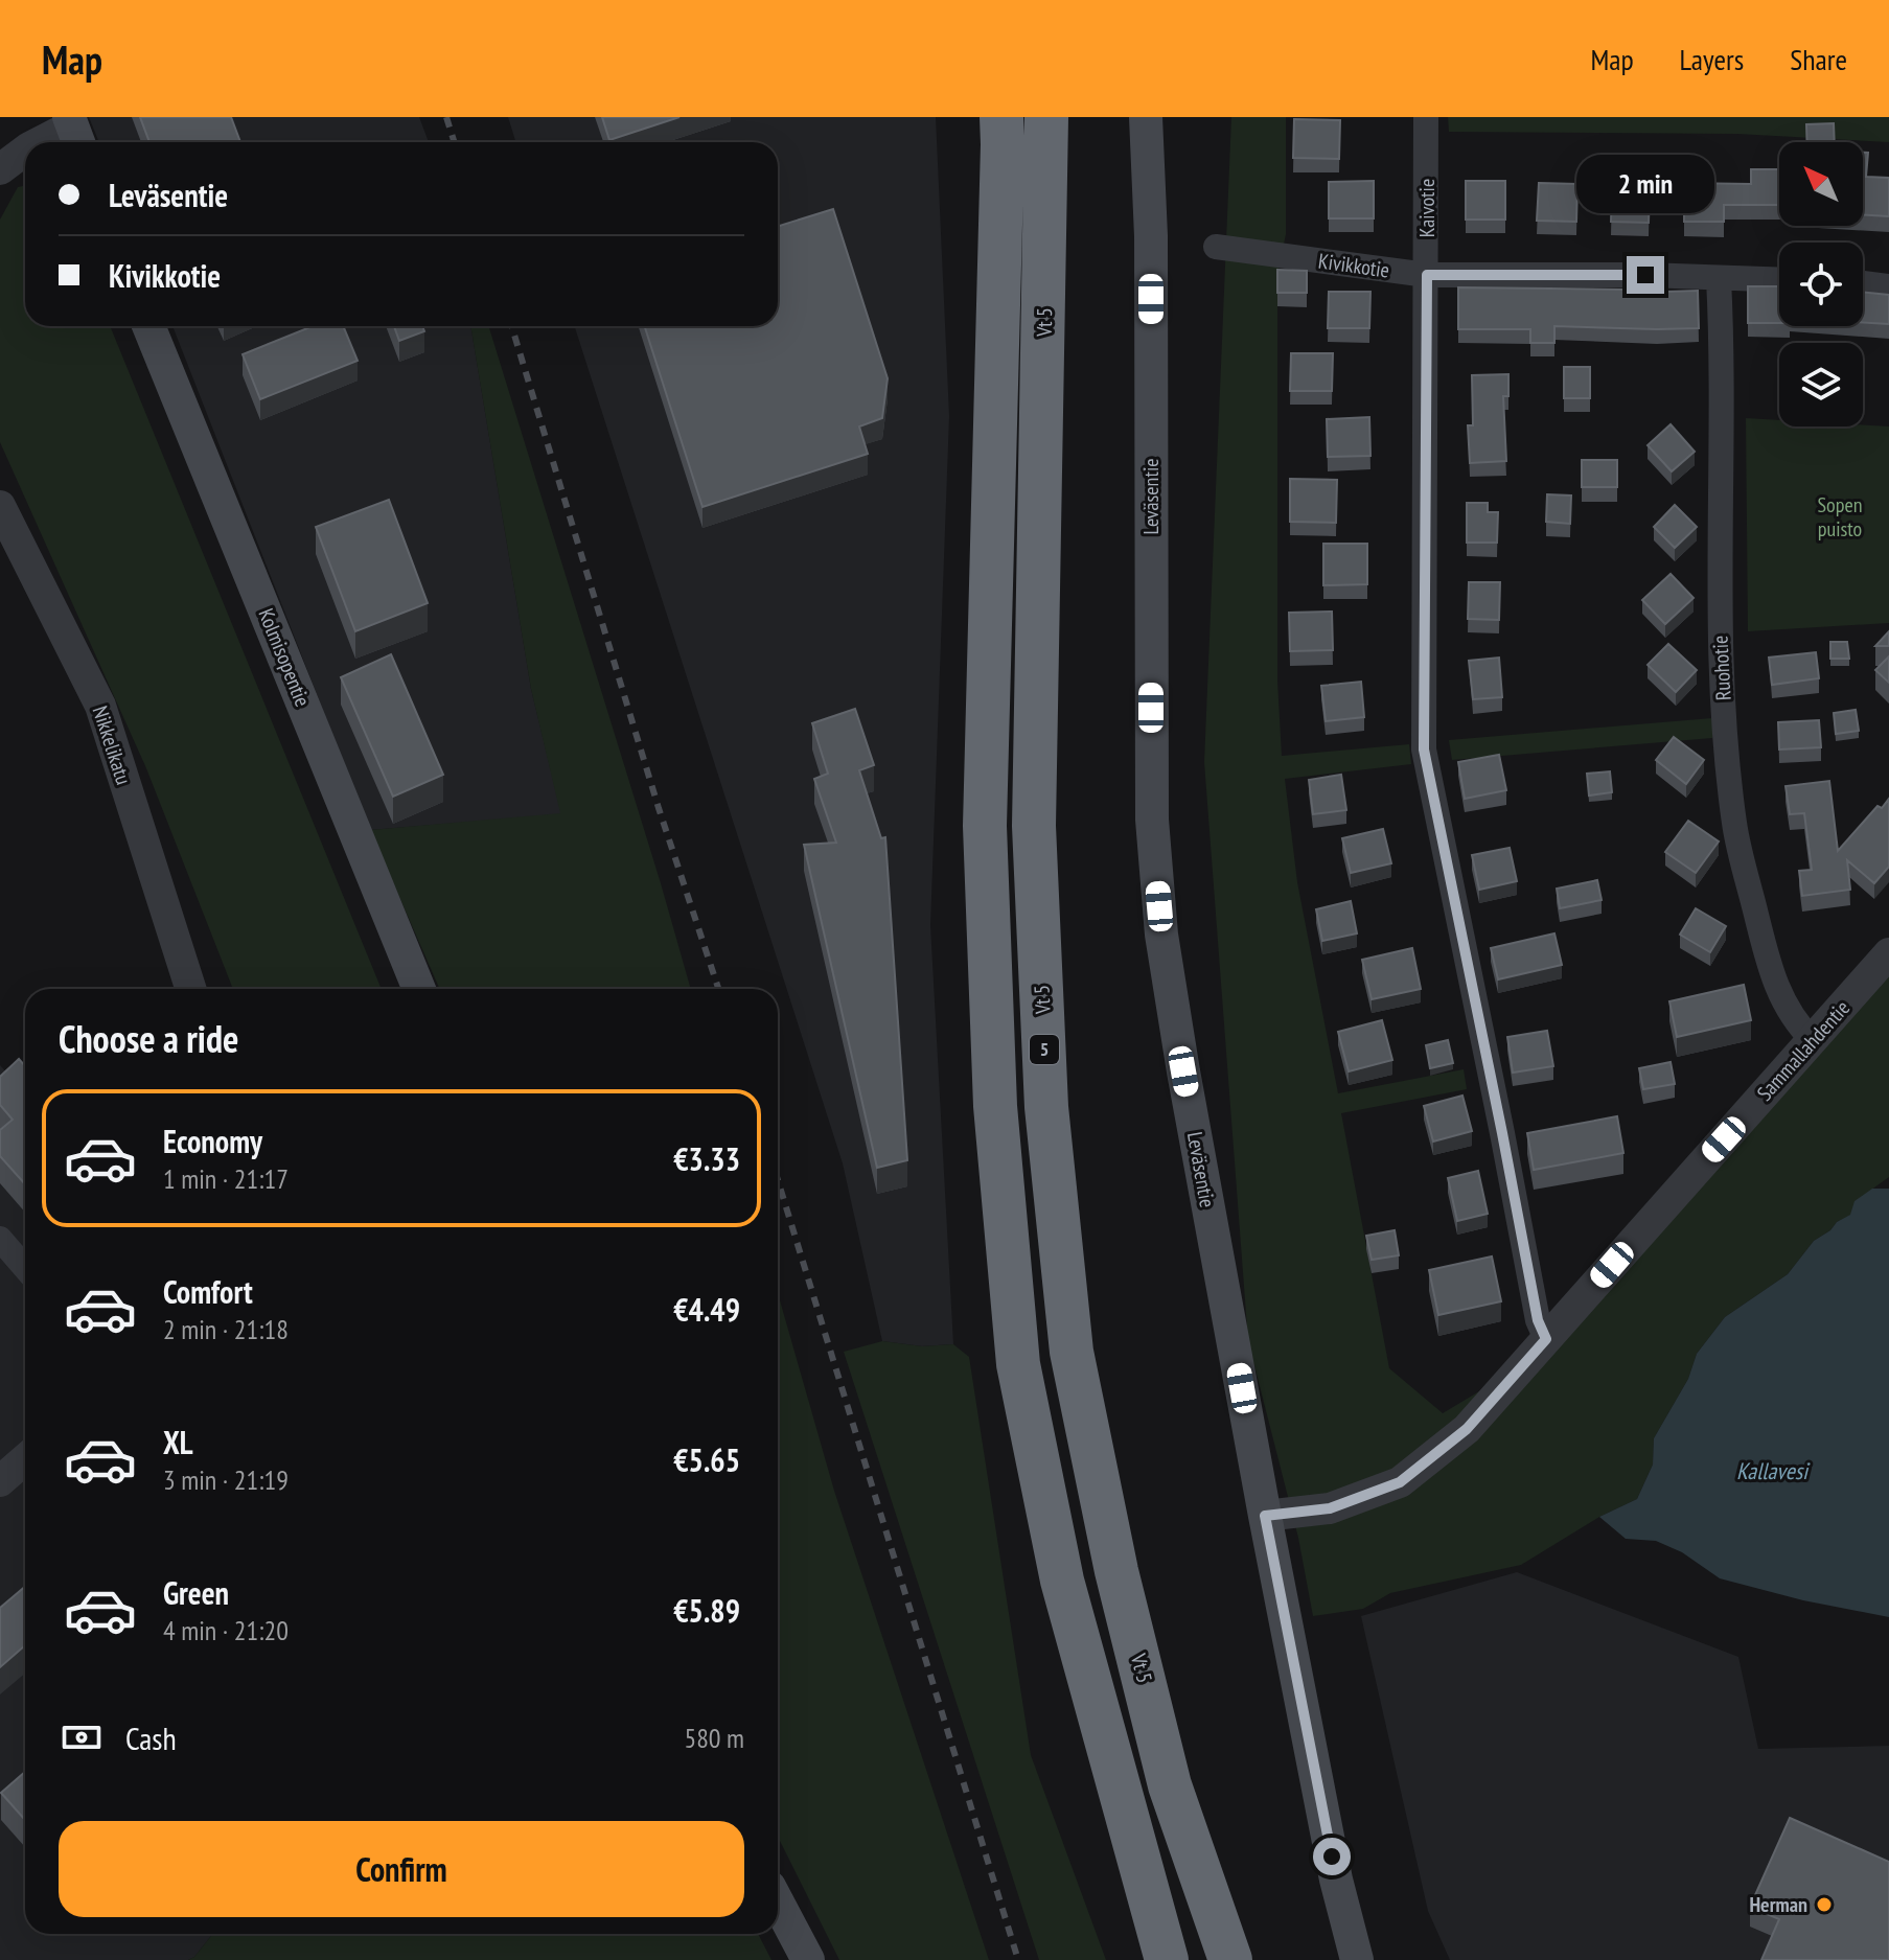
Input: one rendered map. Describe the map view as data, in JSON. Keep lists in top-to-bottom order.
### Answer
{
  "streets": {
    "highway": ["Vt 5", "5"],
    "main road": ["Leväsentie", "Kolmisopentie"],
    "street": [
      "Kaivotie",
      "Kivikkotie",
      "Ruohotie",
      "Nikkelikatu",
      "Sammallahdentie"
    ]
  },
  "crossings": [
    ["Kaivotie", "Kivikkotie"],
    ["Kaivotie", "Sammallahdentie"],
    ["Kivikkotie", "Ruohotie"],
    ["Leväsentie", "Sammallahdentie"],
    ["Ruohotie", "Sammallahdentie"]
  ],
  "water": ["Kallavesi"],
  "parks": ["Sopen puisto"],
  "places": ["Herman"],
  "north": "top left",
  "page": {
    "header": "Map",
    "nav": ["Map", "Layers", "Share"],
    "banner": ["Leväsentie", "Kivikkotie"],
    "bubble": "2 min",
    "heading": "Choose a ride",
    "list": [
      {
        "name": "Economy",
        "note": "1 min · 21:17",
        "value": "€3.33"
      },
      {
        "name": "Comfort",
        "note": "2 min · 21:18",
        "value": "€4.49"
      },
      {
        "name": "XL",
        "note": "3 min · 21:19",
        "value": "€5.65"
      },
      {
        "name": "Green",
        "note": "4 min · 21:20",
        "value": "€5.89"
      }
    ],
    "pay": ["Cash", "580 m"],
    "buttons": "Confirm"
  }
}
